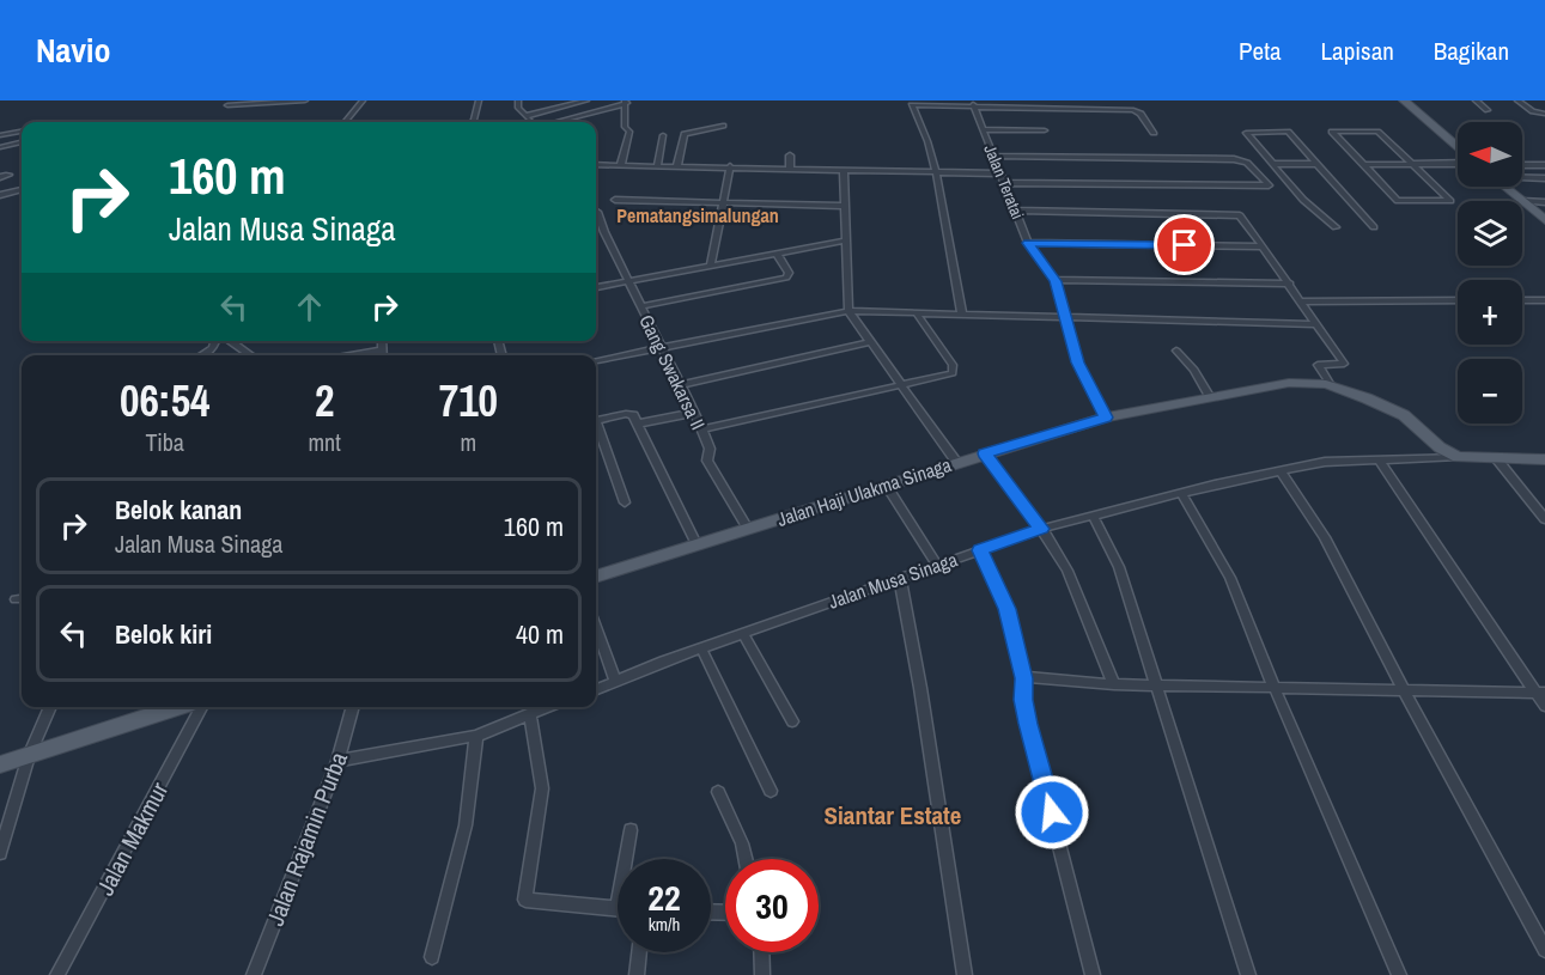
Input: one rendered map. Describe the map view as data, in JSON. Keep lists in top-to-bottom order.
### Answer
{
  "streets": {
    "main road": ["Jalan Haji Ulakma Sinaga"],
    "street": [
      "Jalan Teratai",
      "Gang Swakarsa II",
      "Jalan Musa Sinaga",
      "Jalan Makmur",
      "Jalan Rajamin Purba"
    ]
  },
  "crossings": [
    ["Jalan Teratai", "Jalan Haji Ulakma Sinaga"],
    ["Gang Swakarsa II", "Jalan Haji Ulakma Sinaga"],
    ["Jalan Haji Ulakma Sinaga", "Jalan Musa Sinaga"]
  ],
  "districts": ["Pematangsimalungan", "Siantar Estate"],
  "north": "left",
  "page": {
    "header": "Navio",
    "nav": ["Peta", "Lapisan", "Bagikan"],
    "map_buttons": ["+", "−"],
    "turn": ["160 m", "Jalan Musa Sinaga"],
    "eta": [
      "06:54",
      "Tiba",
      "2",
      "mnt",
      "710",
      "m"
    ],
    "list": [
      {
        "name": "Belok kanan",
        "note": "Jalan Musa Sinaga",
        "value": "160 m"
      },
      {
        "name": "Belok kiri",
        "value": "40 m"
      }
    ],
    "speed": "22 km/h",
    "limit": "30"
  }
}
